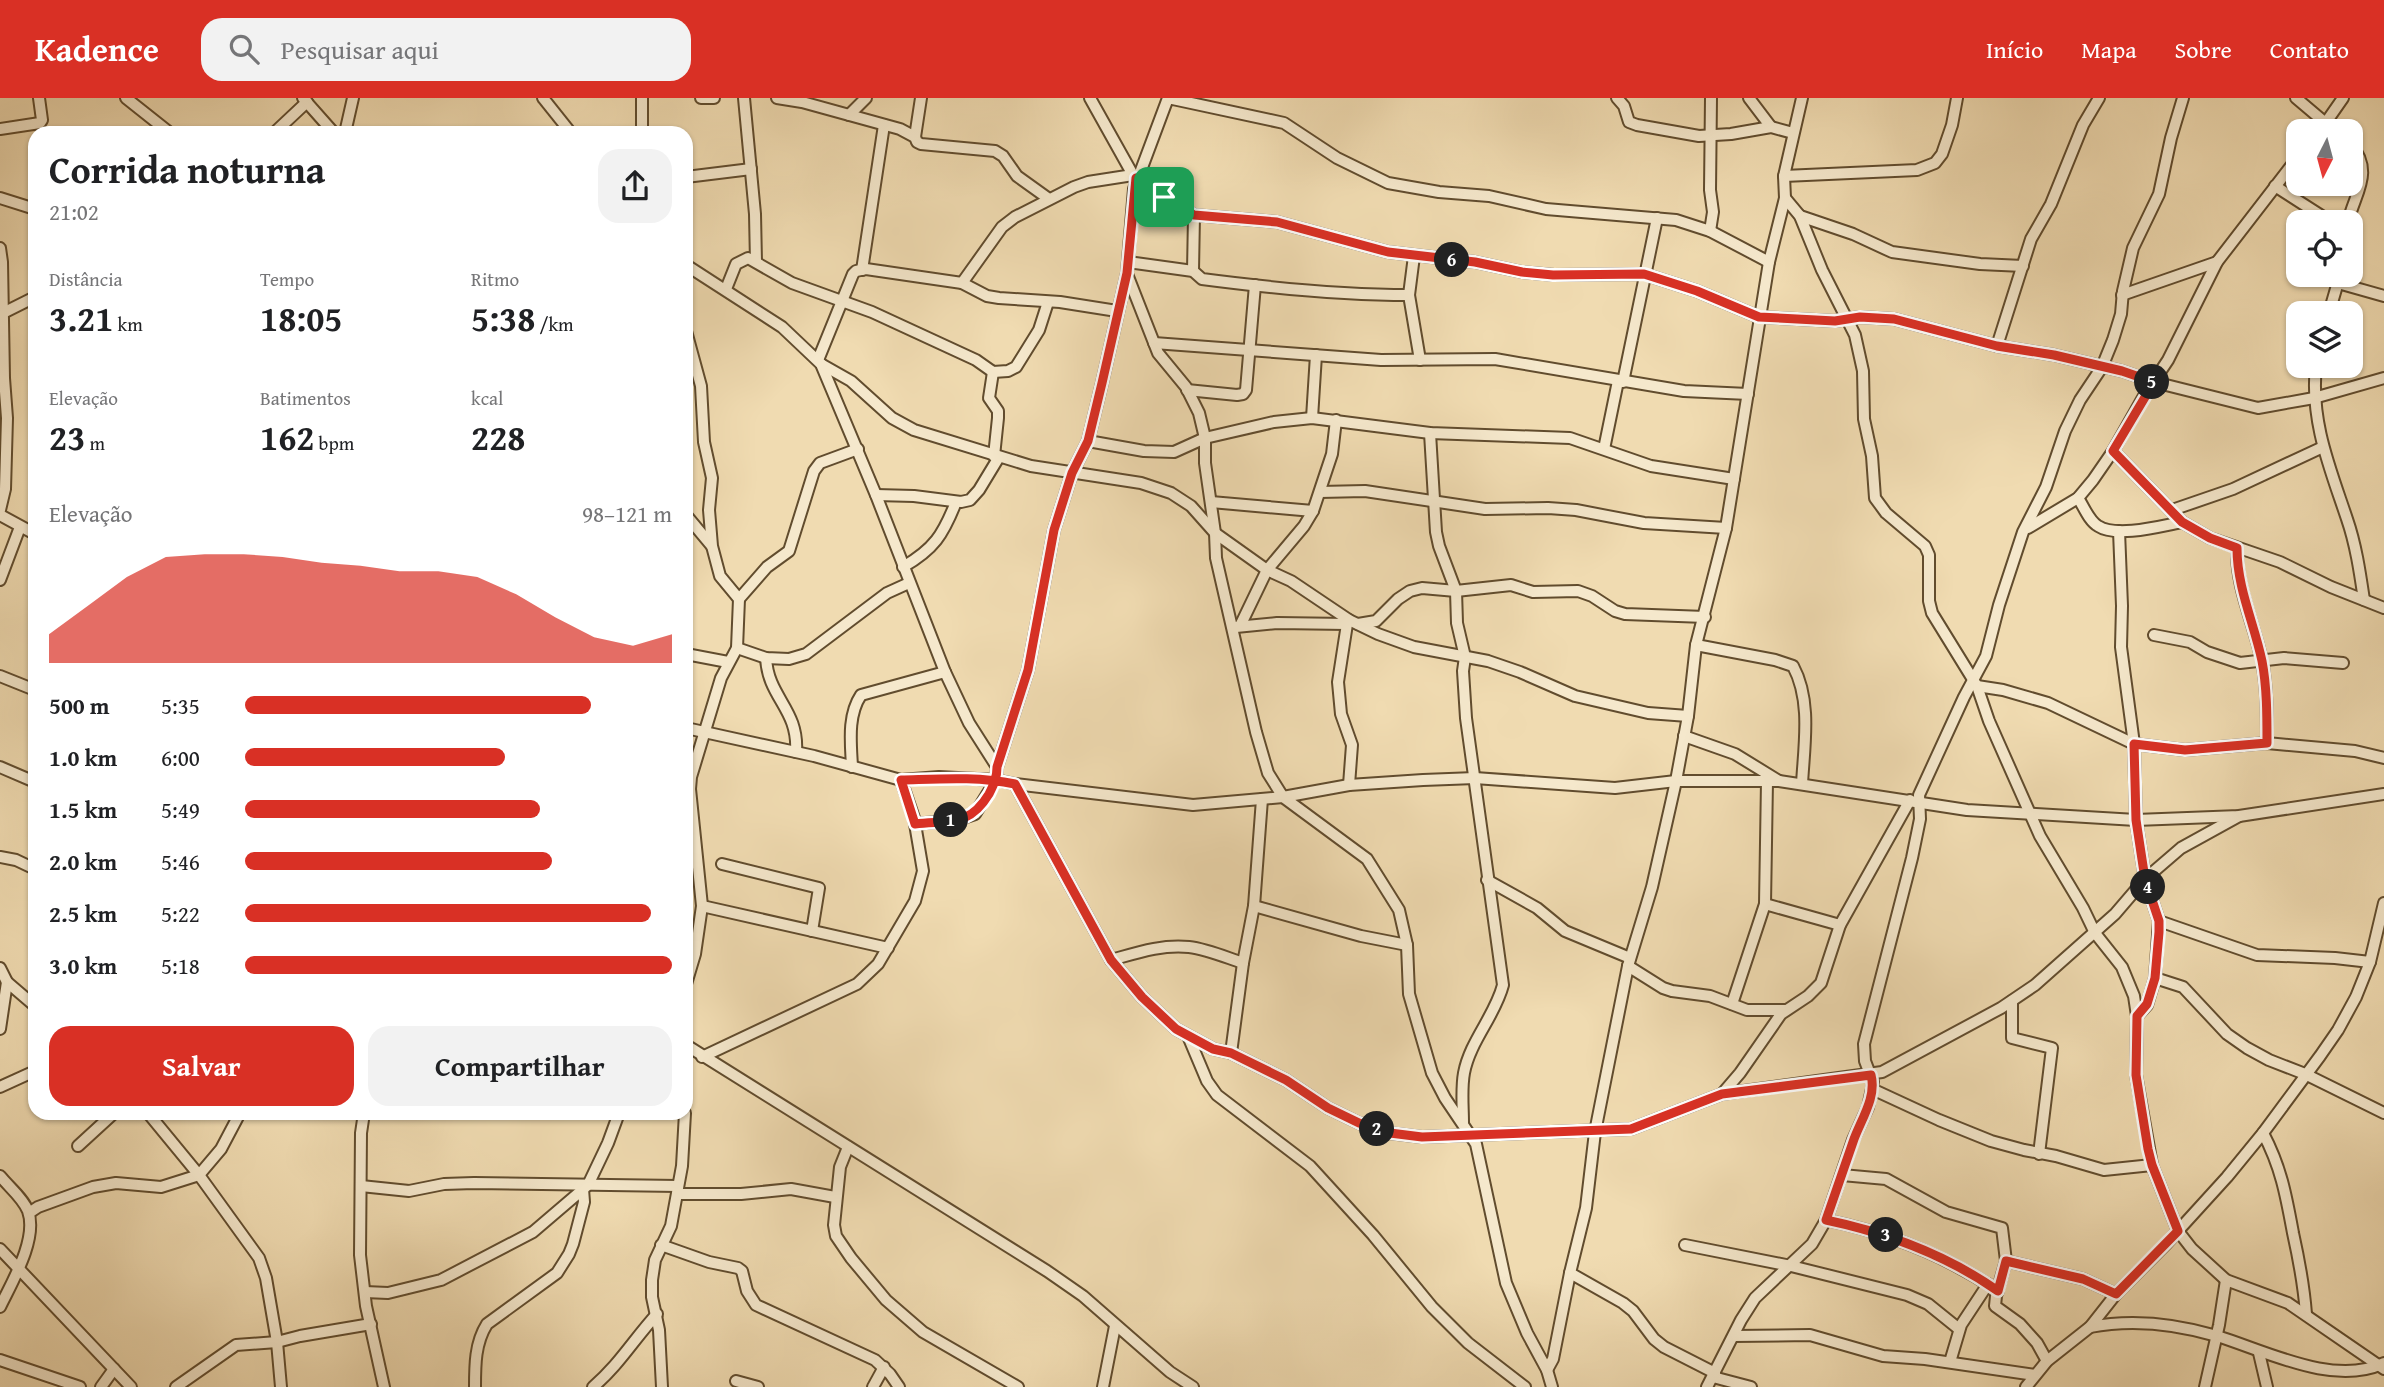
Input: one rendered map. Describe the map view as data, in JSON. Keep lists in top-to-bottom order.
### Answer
{
  "north": "bottom",
  "page": {
    "header": "Kadence",
    "search": "Pesquisar aqui",
    "nav": [
      "Início",
      "Mapa",
      "Sobre",
      "Contato"
    ],
    "heading": ["Corrida noturna", "21:02"],
    "pins": [
      "6",
      "5",
      "1",
      "4",
      "2",
      "3"
    ],
    "stats": [
      ["Distância", "3.21 km"],
      ["Tempo", "18:05"],
      ["Ritmo", "5:38 /km"],
      ["Elevação", "23 m"],
      ["Batimentos", "162 bpm"],
      ["kcal", "228"]
    ],
    "chart": ["Elevação", "98–121 m"],
    "list": [
      {
        "name": "500 m",
        "note": "5:35"
      },
      {
        "name": "1.0 km",
        "note": "6:00"
      },
      {
        "name": "1.5 km",
        "note": "5:49"
      },
      {
        "name": "2.0 km",
        "note": "5:46"
      },
      {
        "name": "2.5 km",
        "note": "5:22"
      },
      {
        "name": "3.0 km",
        "note": "5:18"
      }
    ],
    "buttons": ["Salvar", "Compartilhar"]
  }
}
